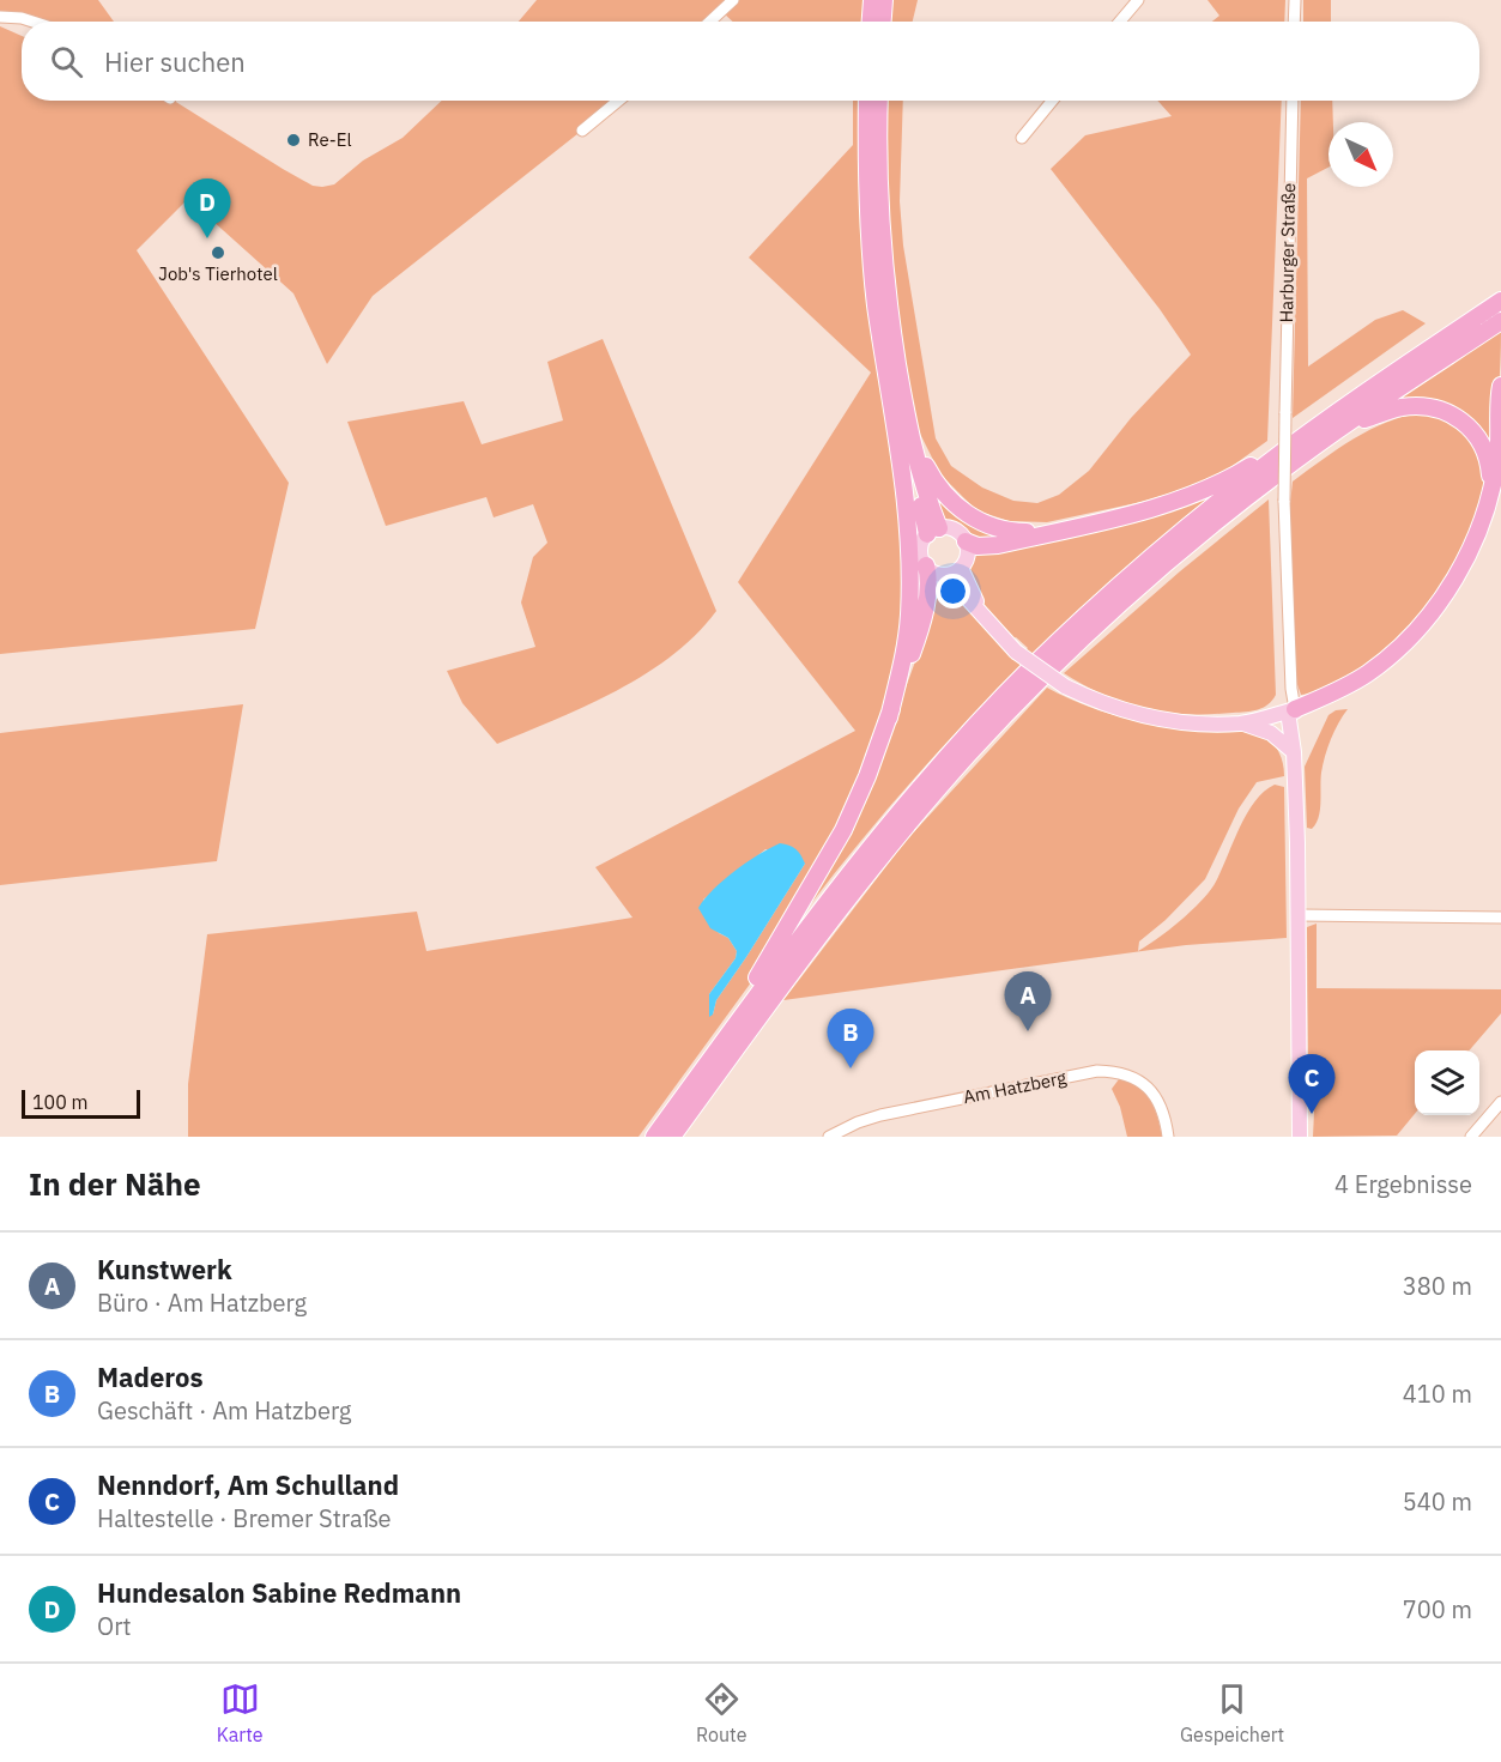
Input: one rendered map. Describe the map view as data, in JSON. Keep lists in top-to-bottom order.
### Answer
{
  "streets": {
    "street": ["Harburger Straße", "Am Hatzberg"]
  },
  "places": ["Re-El", "Job's Tierhotel"],
  "scale_bar": "100 m",
  "north": "bottom right",
  "page": {
    "search": "Hier suchen",
    "pins": [
      "D",
      "A",
      "B",
      "C"
    ],
    "scale": "100 m",
    "heading": ["In der Nähe", "4 Ergebnisse"],
    "list": [
      {
        "mark": "A",
        "name": "Kunstwerk",
        "note": "Büro · Am Hatzberg",
        "value": "380 m"
      },
      {
        "mark": "B",
        "name": "Maderos",
        "note": "Geschäft · Am Hatzberg",
        "value": "410 m"
      },
      {
        "mark": "C",
        "name": "Nenndorf, Am Schulland",
        "note": "Haltestelle · Bremer Straße",
        "value": "540 m"
      },
      {
        "mark": "D",
        "name": "Hundesalon Sabine Redmann",
        "note": "Ort",
        "value": "700 m"
      }
    ],
    "nav": ["Karte", "Route", "Gespeichert"]
  }
}
